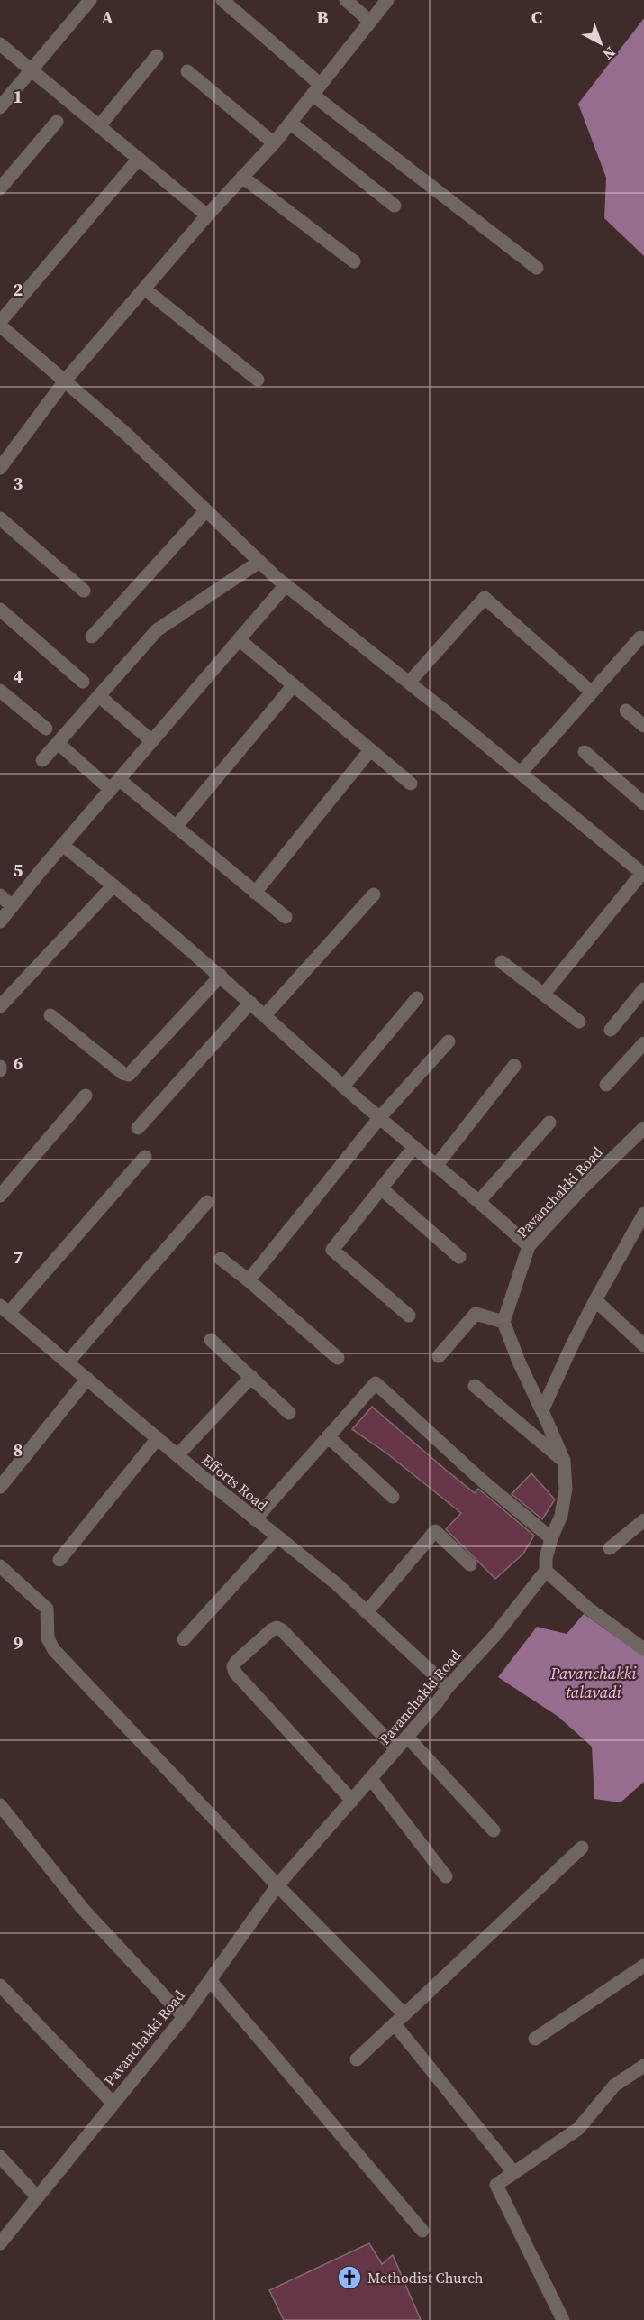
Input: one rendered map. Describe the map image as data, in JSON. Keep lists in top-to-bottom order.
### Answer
{
  "streets": {
    "street": ["Pavanchakki Road", "Efforts Road"]
  },
  "crossings": [
    ["Pavanchakki Road", "Efforts Road"]
  ],
  "water": ["Pavanchakki talavadi"],
  "places": {
    "church": ["Methodist Church"]
  },
  "north": "bottom right",
  "grid": {
    "columns": ["A", "B", "C"],
    "rows": [
      "1",
      "2",
      "3",
      "4",
      "5",
      "6",
      "7",
      "8",
      "9"
    ]
  }
}
